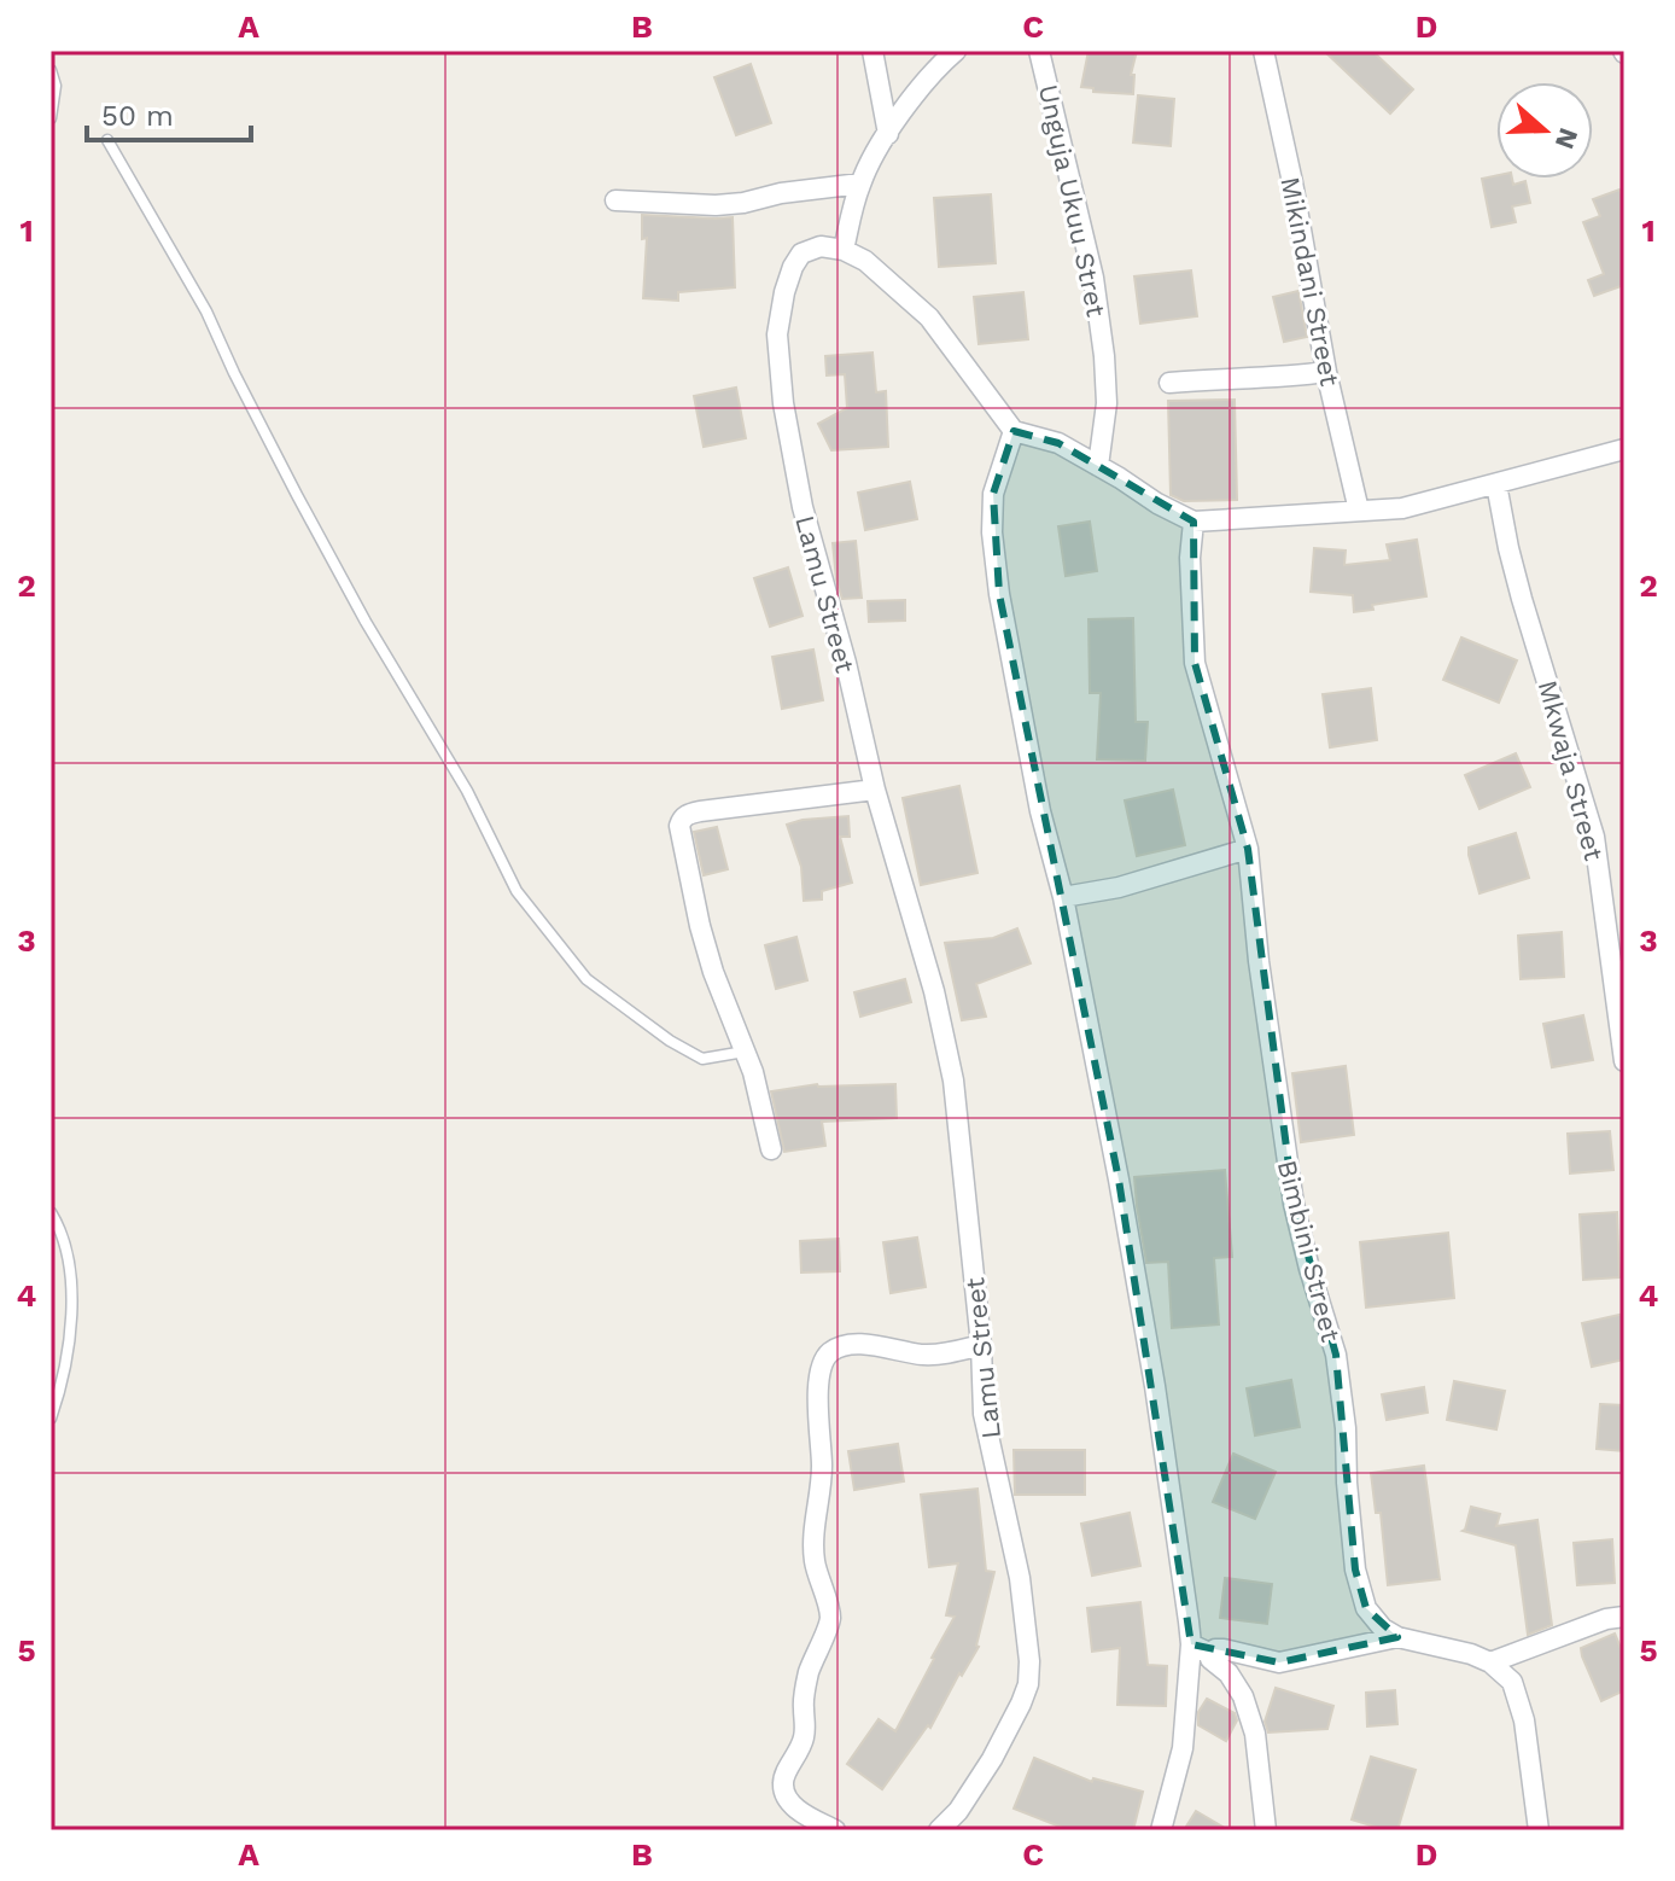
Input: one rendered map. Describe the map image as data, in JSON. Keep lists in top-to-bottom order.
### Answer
{
  "streets": {
    "street": [
      "Unguja Ukuu Stret",
      "Mikindani Street",
      "Lamu Street",
      "Mkwaja Street",
      "Bimbini Street"
    ]
  },
  "scale_bar": "50 m",
  "north": "right",
  "grid": {
    "columns": [
      "A",
      "B",
      "C",
      "D"
    ],
    "rows": [
      "1",
      "2",
      "3",
      "4",
      "5"
    ]
  }
}
